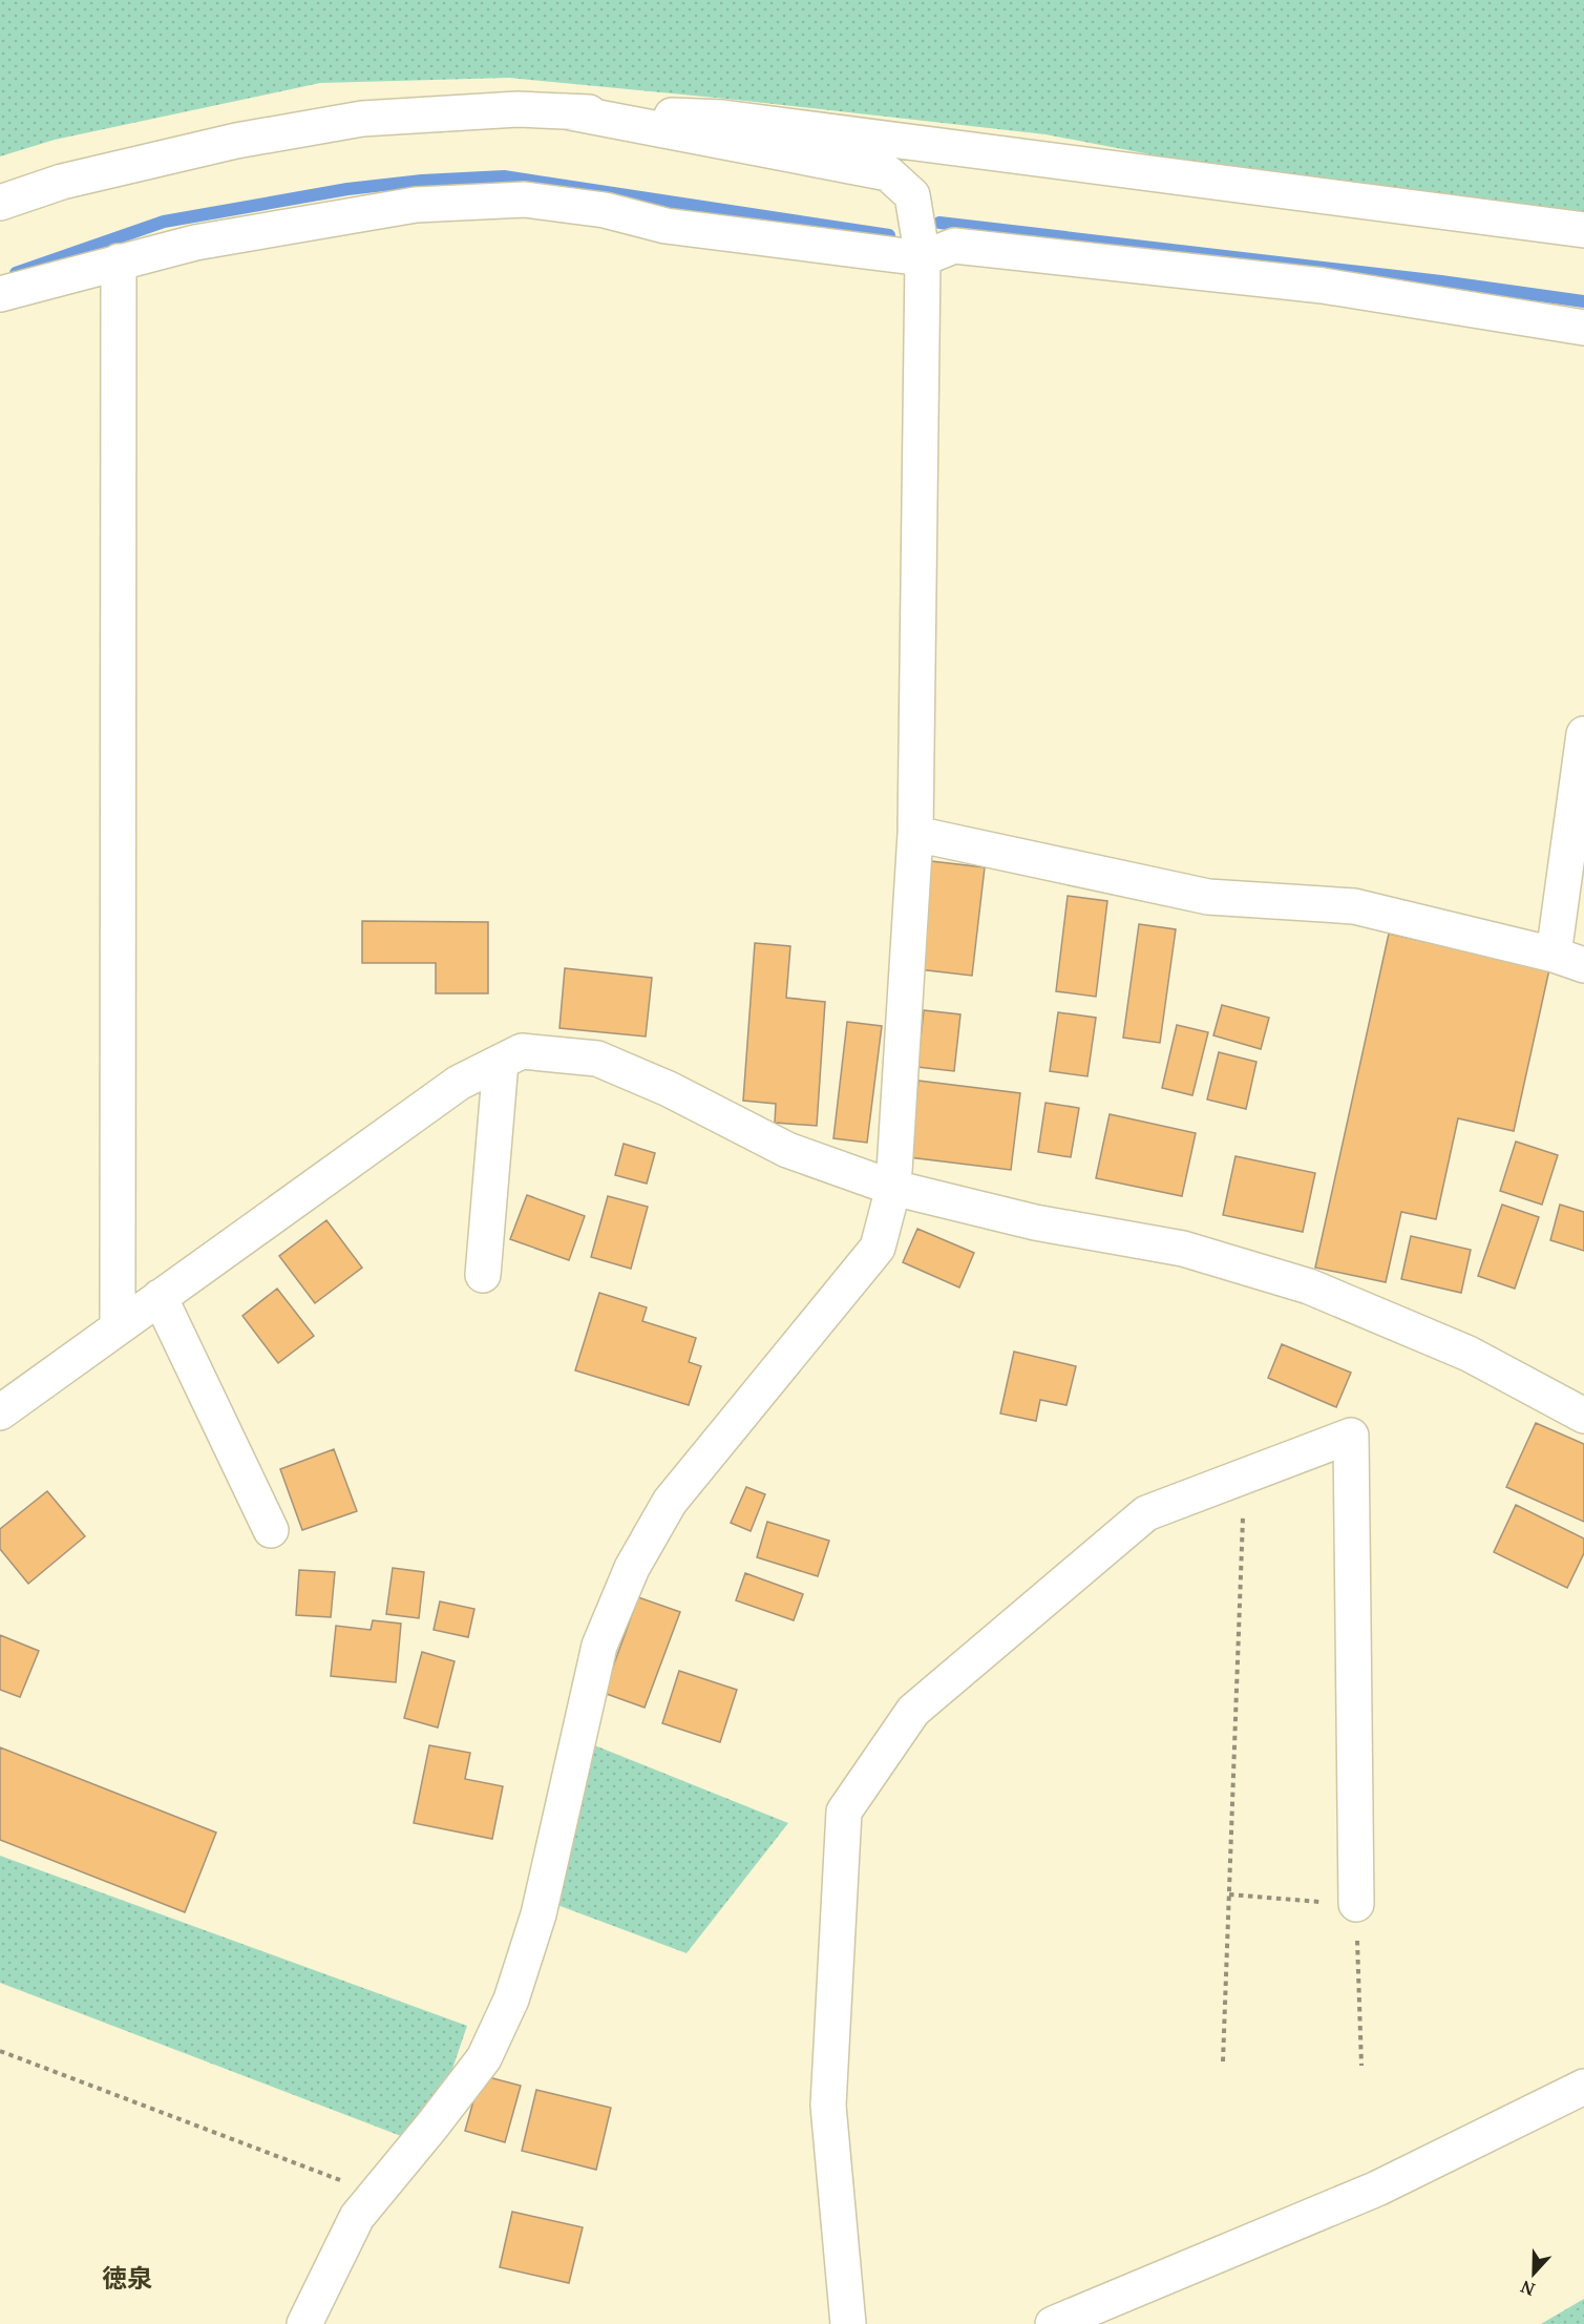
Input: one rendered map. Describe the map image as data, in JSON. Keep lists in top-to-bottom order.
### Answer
{
  "districts": ["徳泉"],
  "north": "bottom"
}
